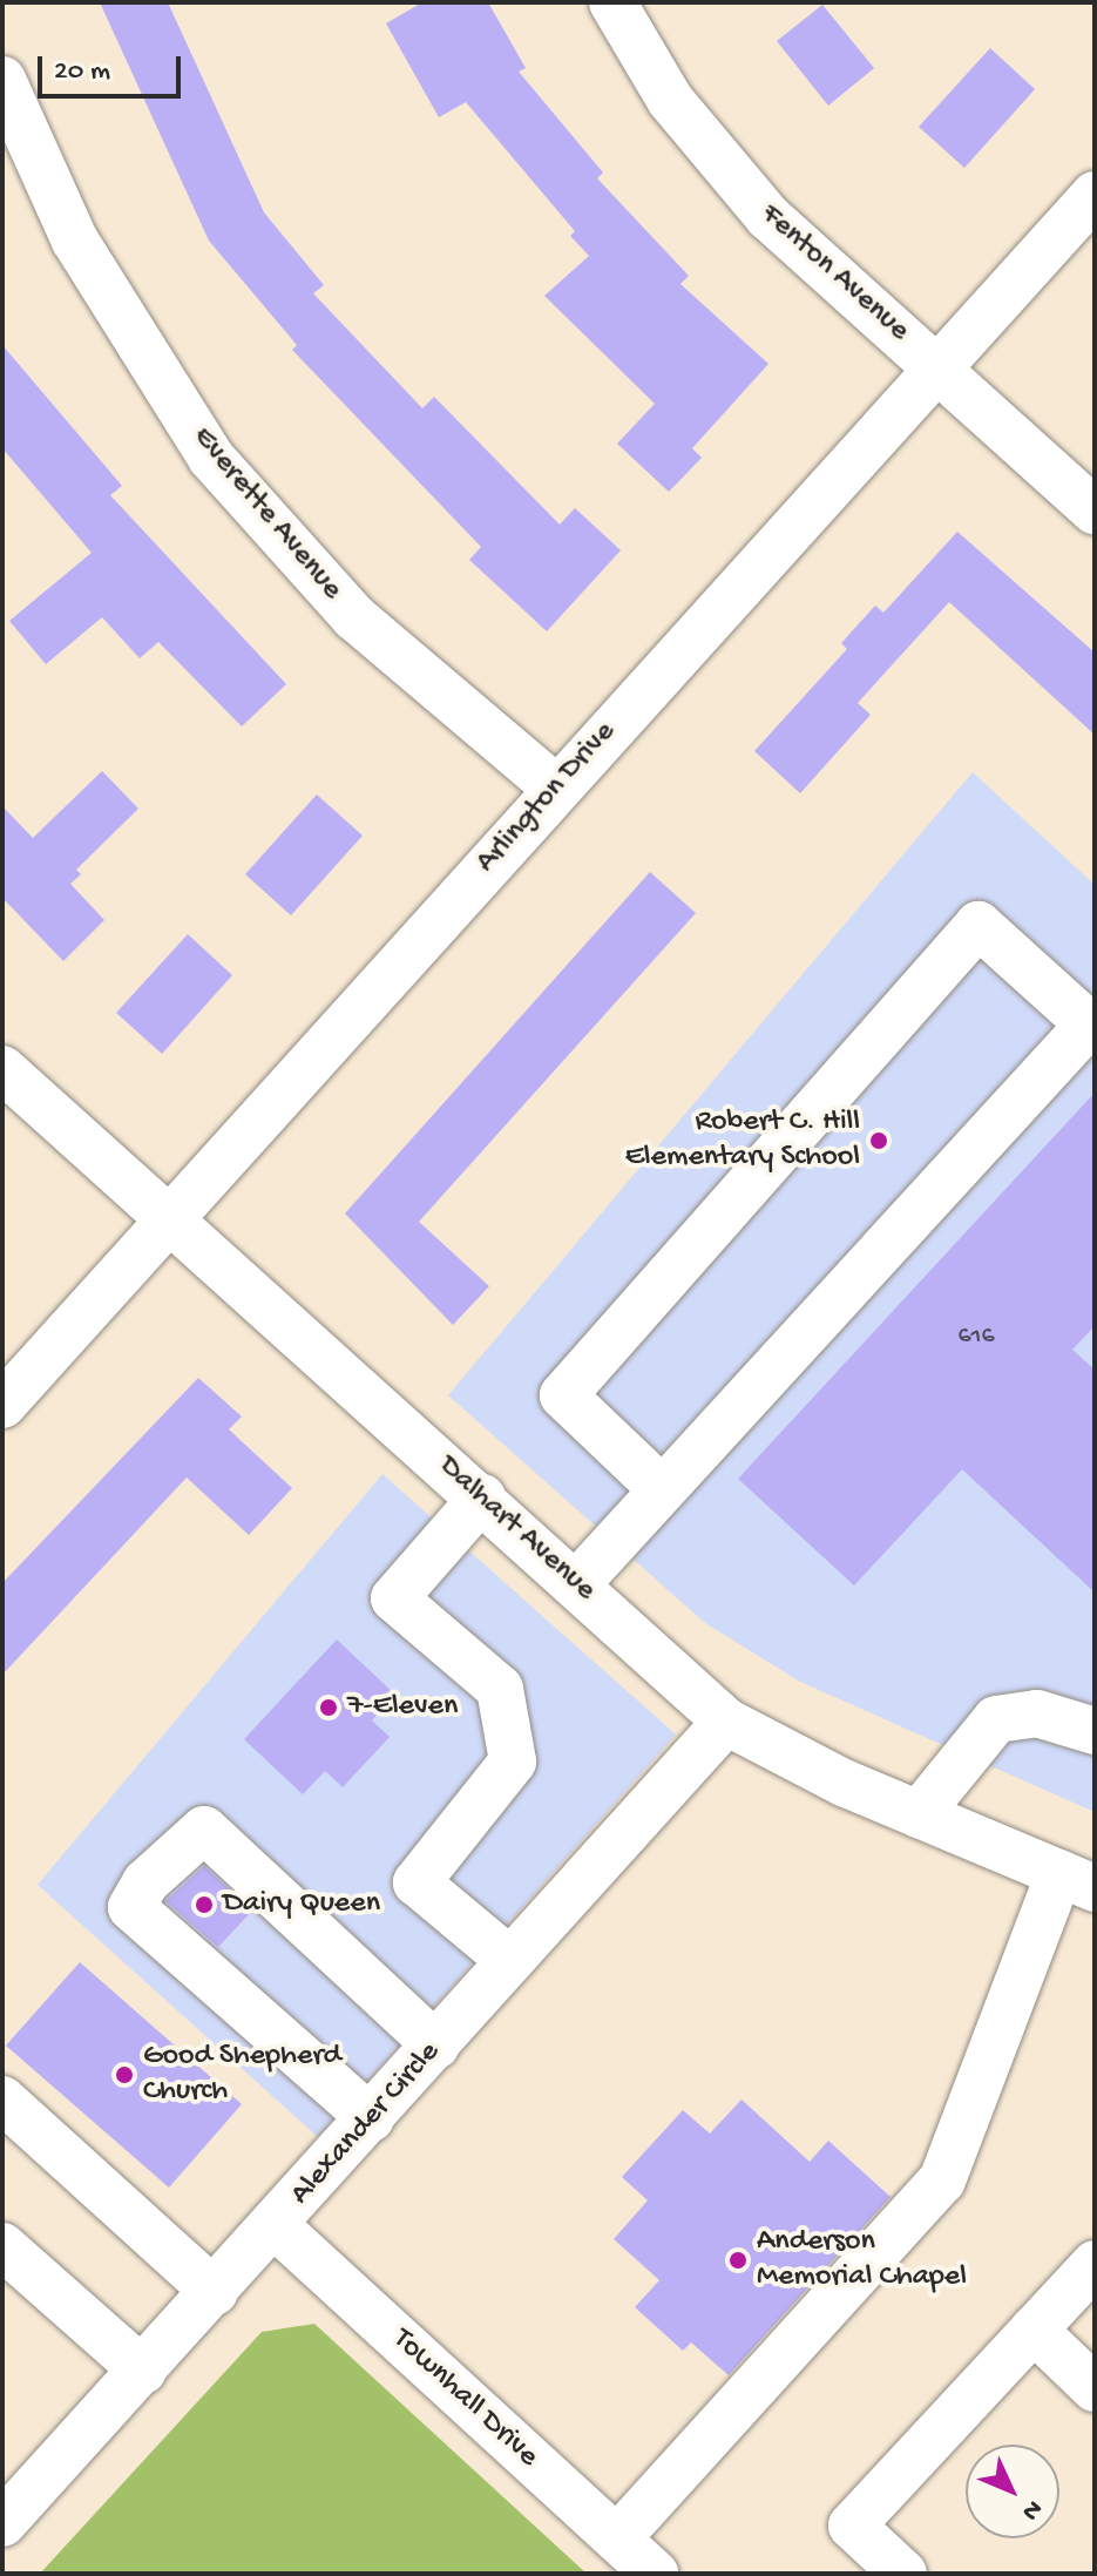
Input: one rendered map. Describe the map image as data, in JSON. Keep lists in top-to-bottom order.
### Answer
{
  "streets": {
    "street": [
      "Fenton Avenue",
      "Everette Avenue",
      "Arlington Drive",
      "Dalhart Avenue",
      "Alexander Circle",
      "Townhall Drive"
    ]
  },
  "crossings": [
    ["Fenton Avenue", "Arlington Drive"],
    ["Everette Avenue", "Arlington Drive"],
    ["Arlington Drive", "Dalhart Avenue"],
    ["Dalhart Avenue", "Alexander Circle"],
    ["Alexander Circle", "Townhall Drive"]
  ],
  "places": [
    "Robert C. Hill Elementary School",
    "7-Eleven",
    "Dairy Queen",
    "Good Shepherd Church",
    "Anderson Memorial Chapel"
  ],
  "house_numbers": ["616"],
  "scale_bar": "20 m",
  "north": "bottom right"
}
